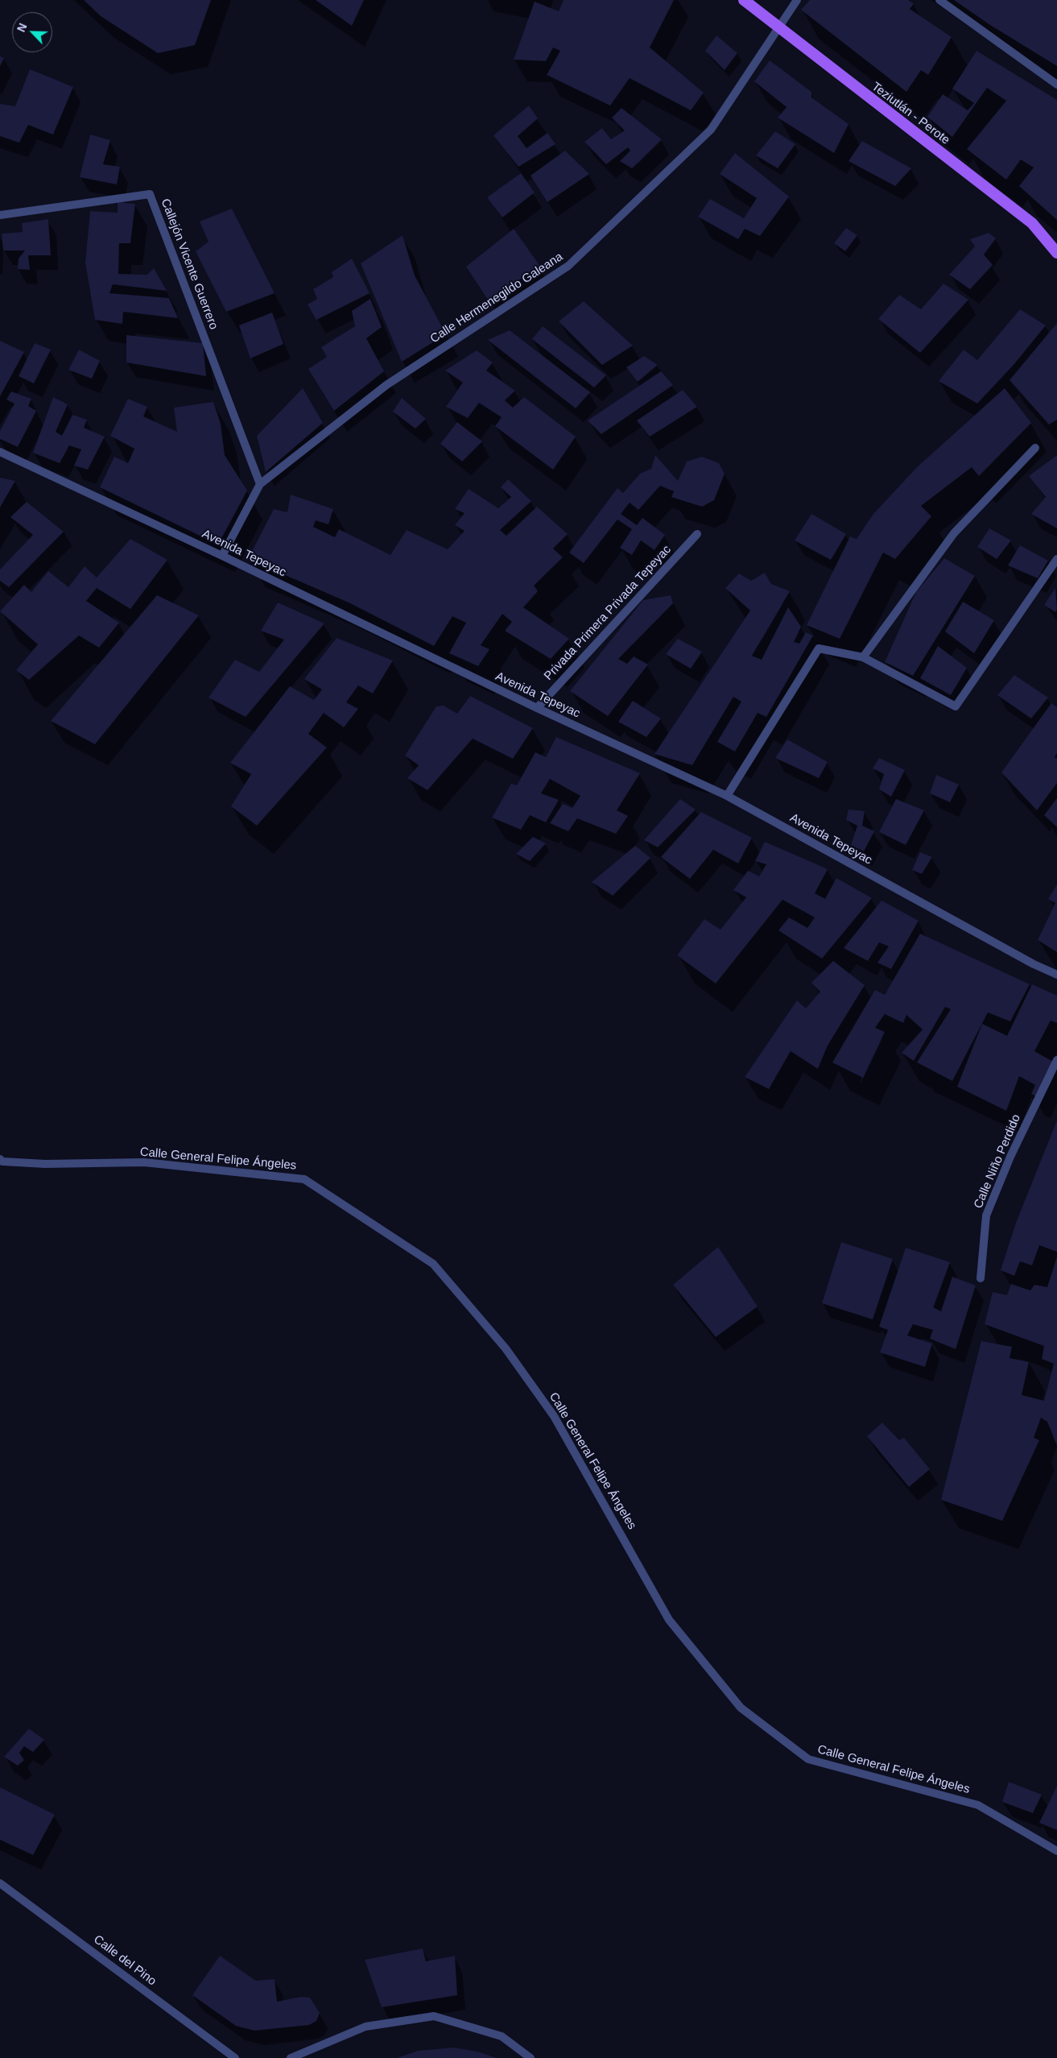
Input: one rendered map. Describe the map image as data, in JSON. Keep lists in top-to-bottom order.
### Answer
{
  "streets": {
    "main road": ["Teziutlán - Perote"],
    "street": [
      "Callejón Vicente Guerrero",
      "Calle Hermenegildo Galeana",
      "Avenida Tepeyac",
      "Privada Primera Privada Tepeyac",
      "Calle General Felipe Ángeles",
      "Calle Niño Perdido",
      "Calle del Pino"
    ]
  },
  "crossings": [
    ["Teziutlán - Perote", "Calle Hermenegildo Galeana"],
    ["Callejón Vicente Guerrero", "Calle Hermenegildo Galeana"],
    ["Calle Hermenegildo Galeana", "Avenida Tepeyac"],
    ["Avenida Tepeyac", "Privada Primera Privada Tepeyac"]
  ],
  "north": "top left"
}
